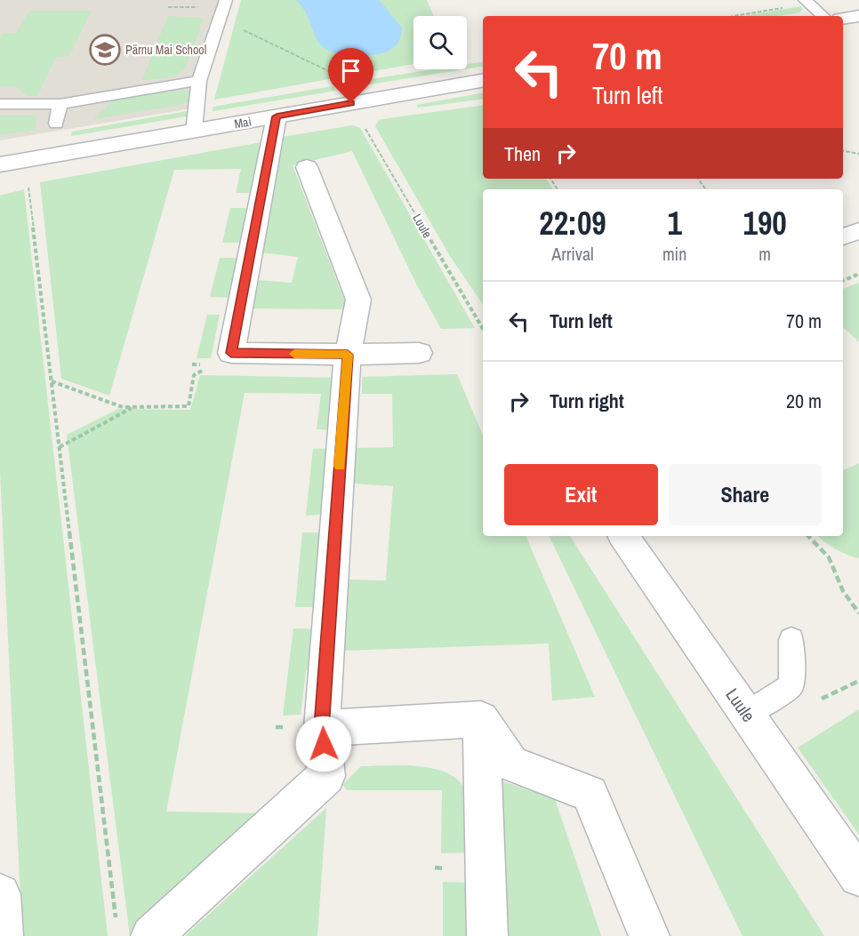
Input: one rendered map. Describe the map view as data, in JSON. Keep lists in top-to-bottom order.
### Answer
{
  "streets": {
    "street": ["Mai", "Luule"]
  },
  "places": {
    "school or university": ["Pärnu Mai School"]
  },
  "page": {
    "turn": ["70 m", "Turn left"],
    "then": "Then",
    "eta": [
      "22:09",
      "Arrival",
      "1",
      "min",
      "190",
      "m"
    ],
    "list": [
      {
        "name": "Turn left",
        "value": "70 m"
      },
      {
        "name": "Turn right",
        "value": "20 m"
      }
    ],
    "buttons": ["Exit", "Share"]
  }
}
